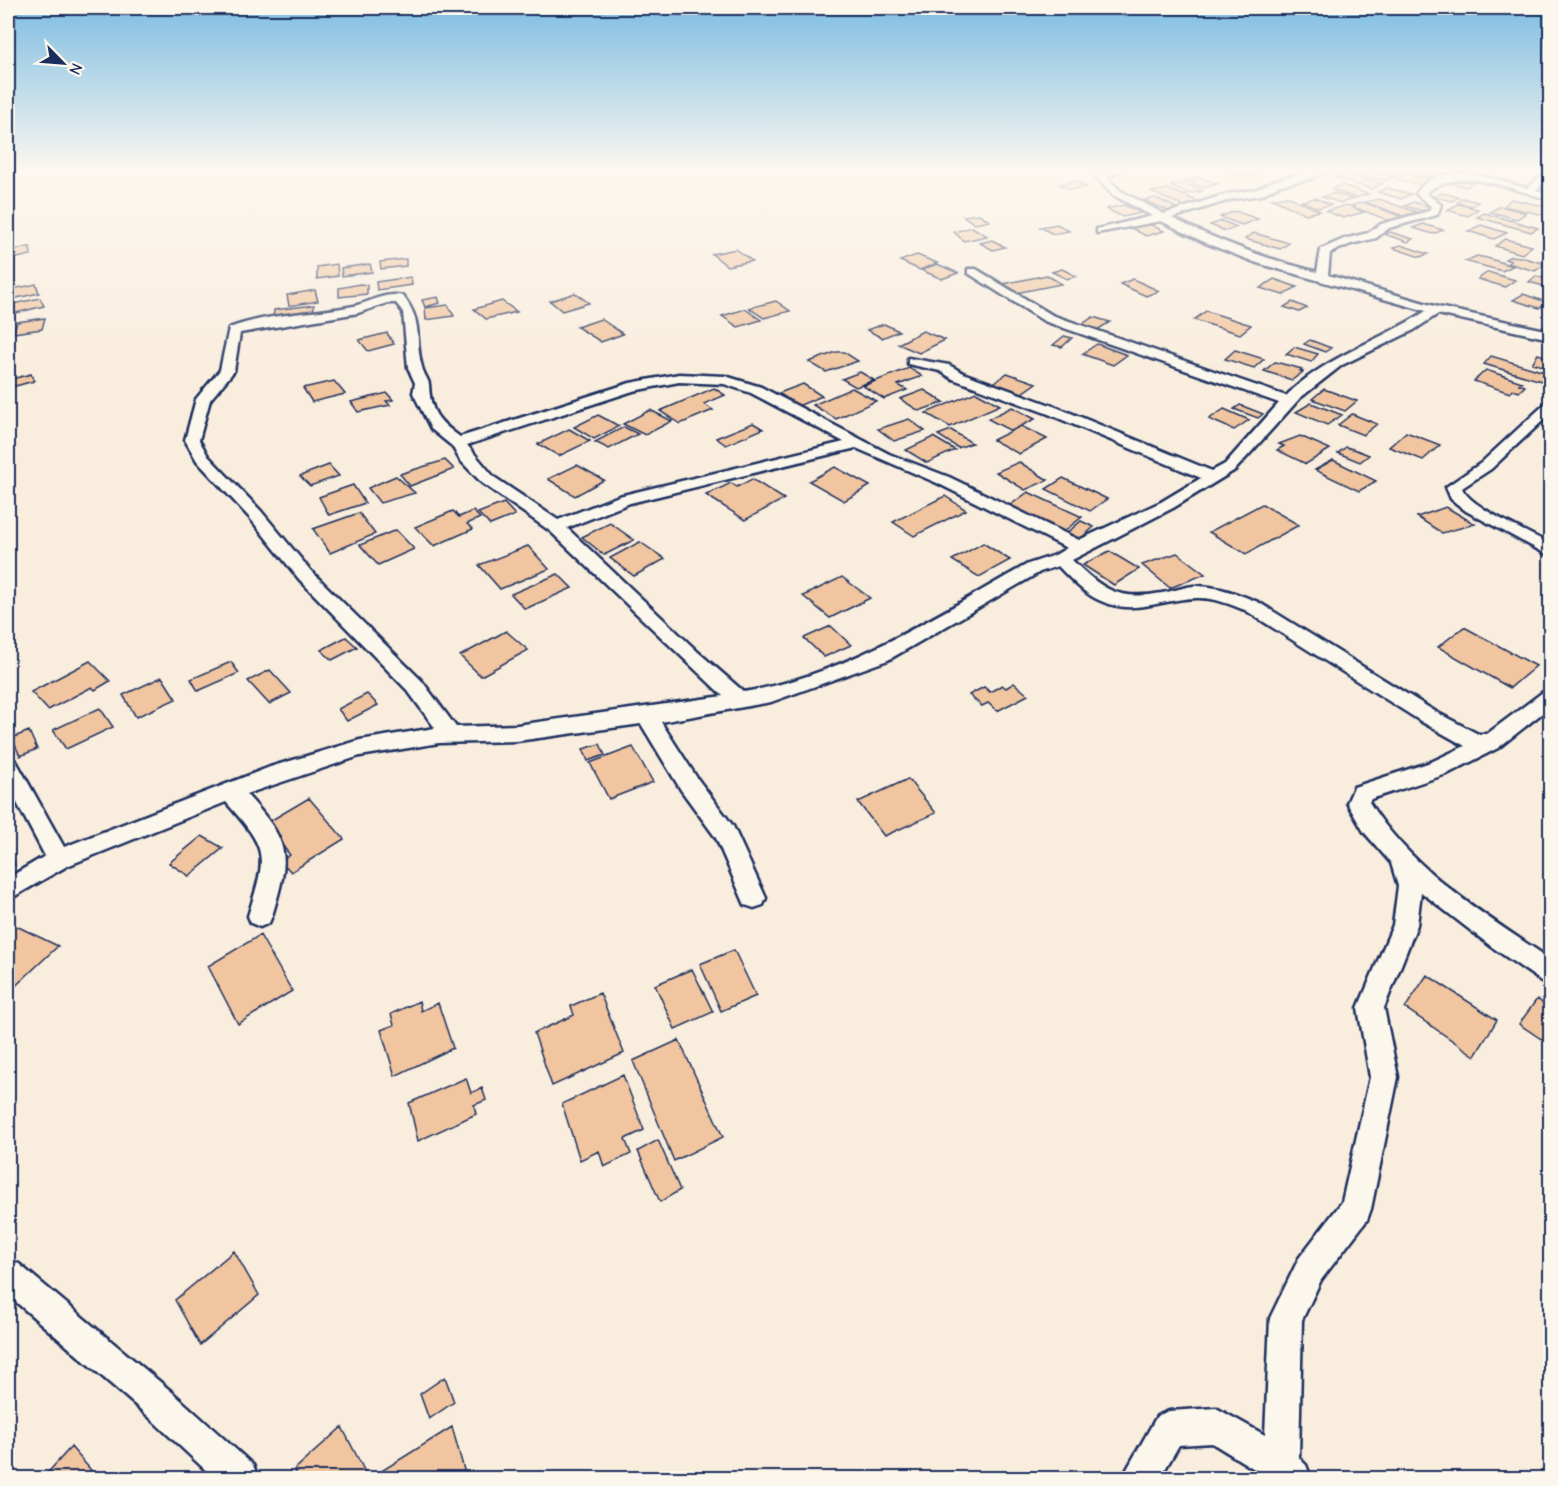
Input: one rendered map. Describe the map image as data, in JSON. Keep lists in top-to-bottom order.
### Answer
{
  "north": "bottom right"
}
